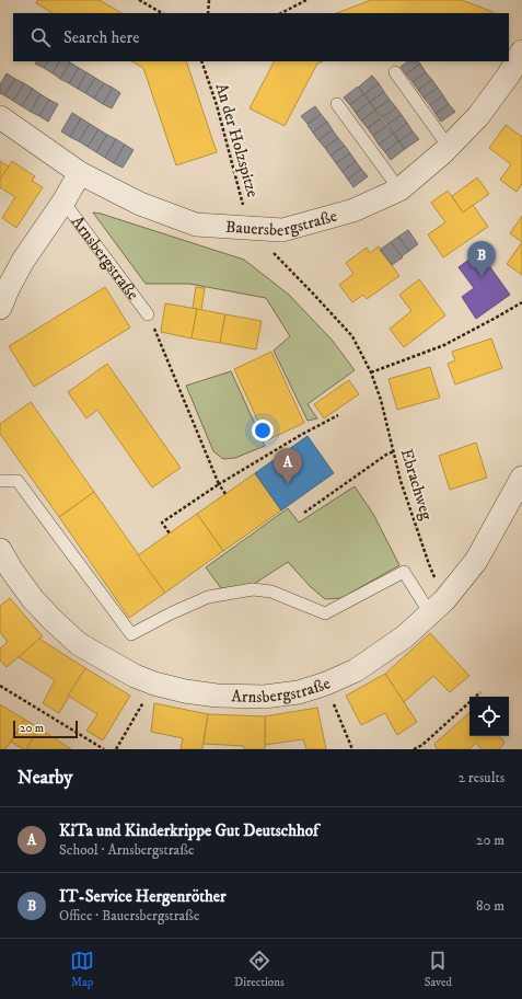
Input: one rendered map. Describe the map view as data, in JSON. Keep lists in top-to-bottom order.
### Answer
{
  "streets": {
    "street": ["Bauersbergstraße", "Arnsbergstraße"],
    "path": ["An der Holzspitze", "Ebrachweg"]
  },
  "crossings": [
    ["An der Holzspitze", "Bauersbergstraße"],
    ["Bauersbergstraße", "Arnsbergstraße"],
    ["Arnsbergstraße", "Ebrachweg"]
  ],
  "scale_bar": "20 m",
  "page": {
    "search": "Search here",
    "pins": ["B", "A"],
    "scale": "20 m",
    "heading": ["Nearby", "2 results"],
    "list": [
      {
        "mark": "A",
        "name": "KiTa und Kinderkrippe Gut Deutschhof",
        "note": "School · Arnsbergstraße",
        "value": "20 m"
      },
      {
        "mark": "B",
        "name": "IT-Service Hergenröther",
        "note": "Office · Bauersbergstraße",
        "value": "80 m"
      }
    ],
    "nav": ["Map", "Directions", "Saved"]
  }
}
